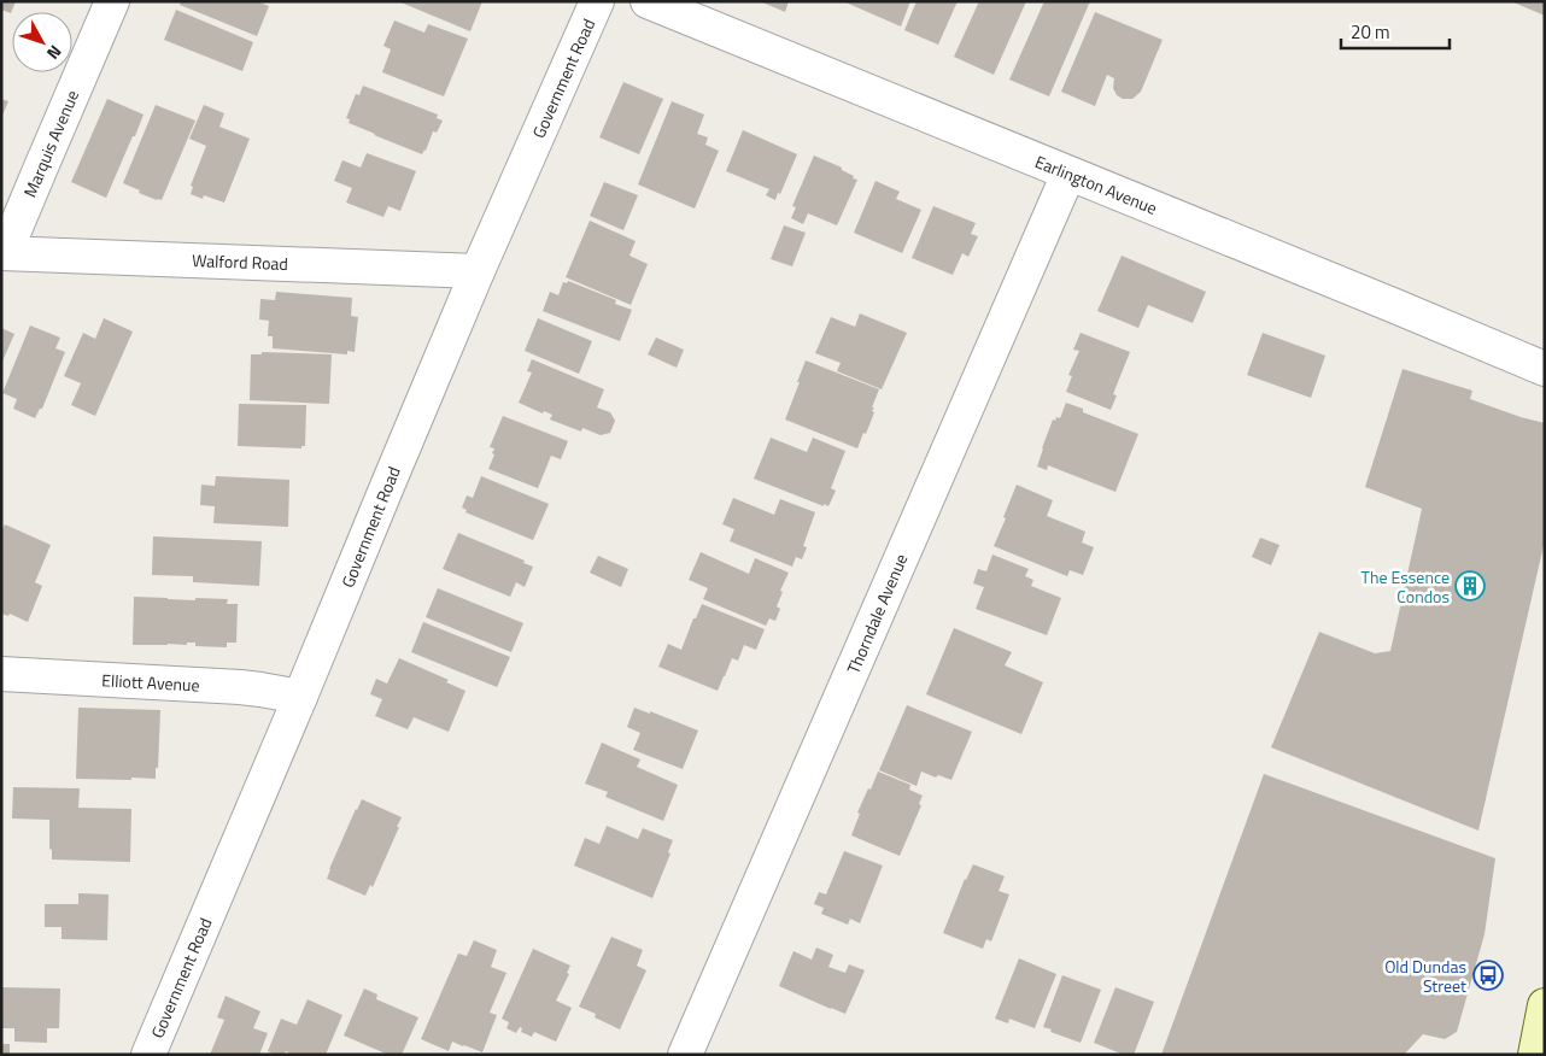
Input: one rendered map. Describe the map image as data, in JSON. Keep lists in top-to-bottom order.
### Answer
{
  "streets": {
    "street": [
      "Government Road",
      "Marquis Avenue",
      "Earlington Avenue",
      "Walford Road",
      "Thorndale Avenue",
      "Elliott Avenue"
    ]
  },
  "crossings": [
    ["Government Road", "Walford Road"],
    ["Government Road", "Elliott Avenue"],
    ["Marquis Avenue", "Walford Road"],
    ["Earlington Avenue", "Thorndale Avenue"]
  ],
  "places": {
    "building": ["The Essence Condos"],
    "bus stop": ["Old Dundas Street"]
  },
  "scale_bar": "20 m",
  "north": "bottom right"
}
